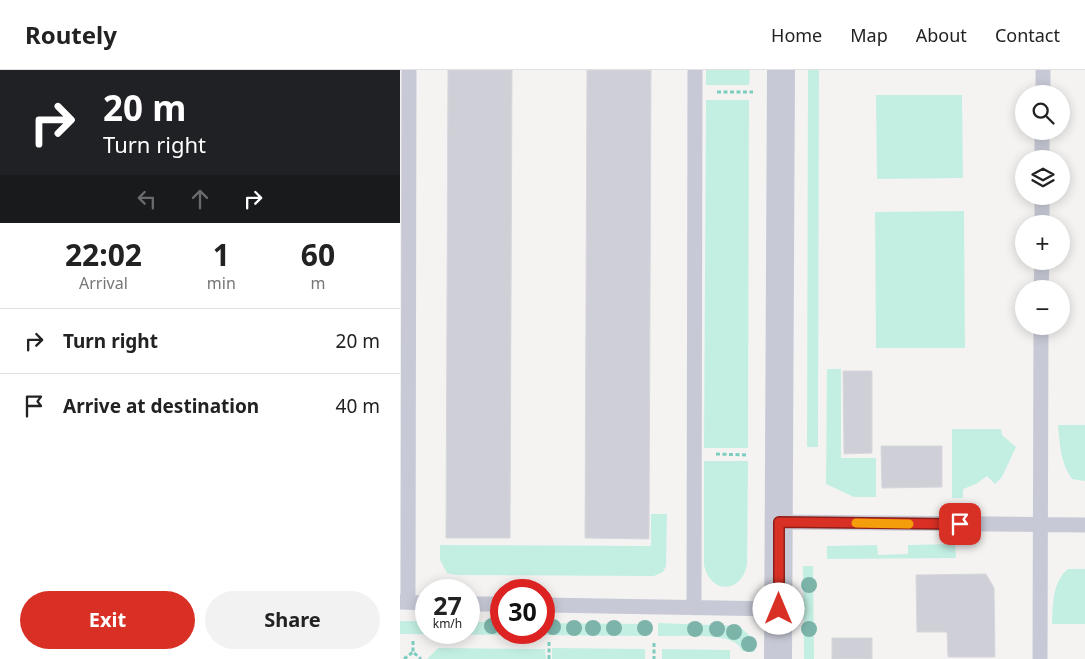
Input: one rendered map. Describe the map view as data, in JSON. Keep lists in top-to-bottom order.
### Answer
{
  "page": {
    "header": "Routely",
    "nav": [
      "Home",
      "Map",
      "About",
      "Contact"
    ],
    "turn": ["20 m", "Turn right"],
    "map_buttons": ["+", "−"],
    "eta": [
      "22:02",
      "Arrival",
      "1",
      "min",
      "60",
      "m"
    ],
    "list": [
      {
        "name": "Turn right",
        "value": "20 m"
      },
      {
        "name": "Arrive at destination",
        "value": "40 m"
      }
    ],
    "speed": "27 km/h",
    "limit": "30",
    "buttons": ["Exit", "Share"]
  }
}
